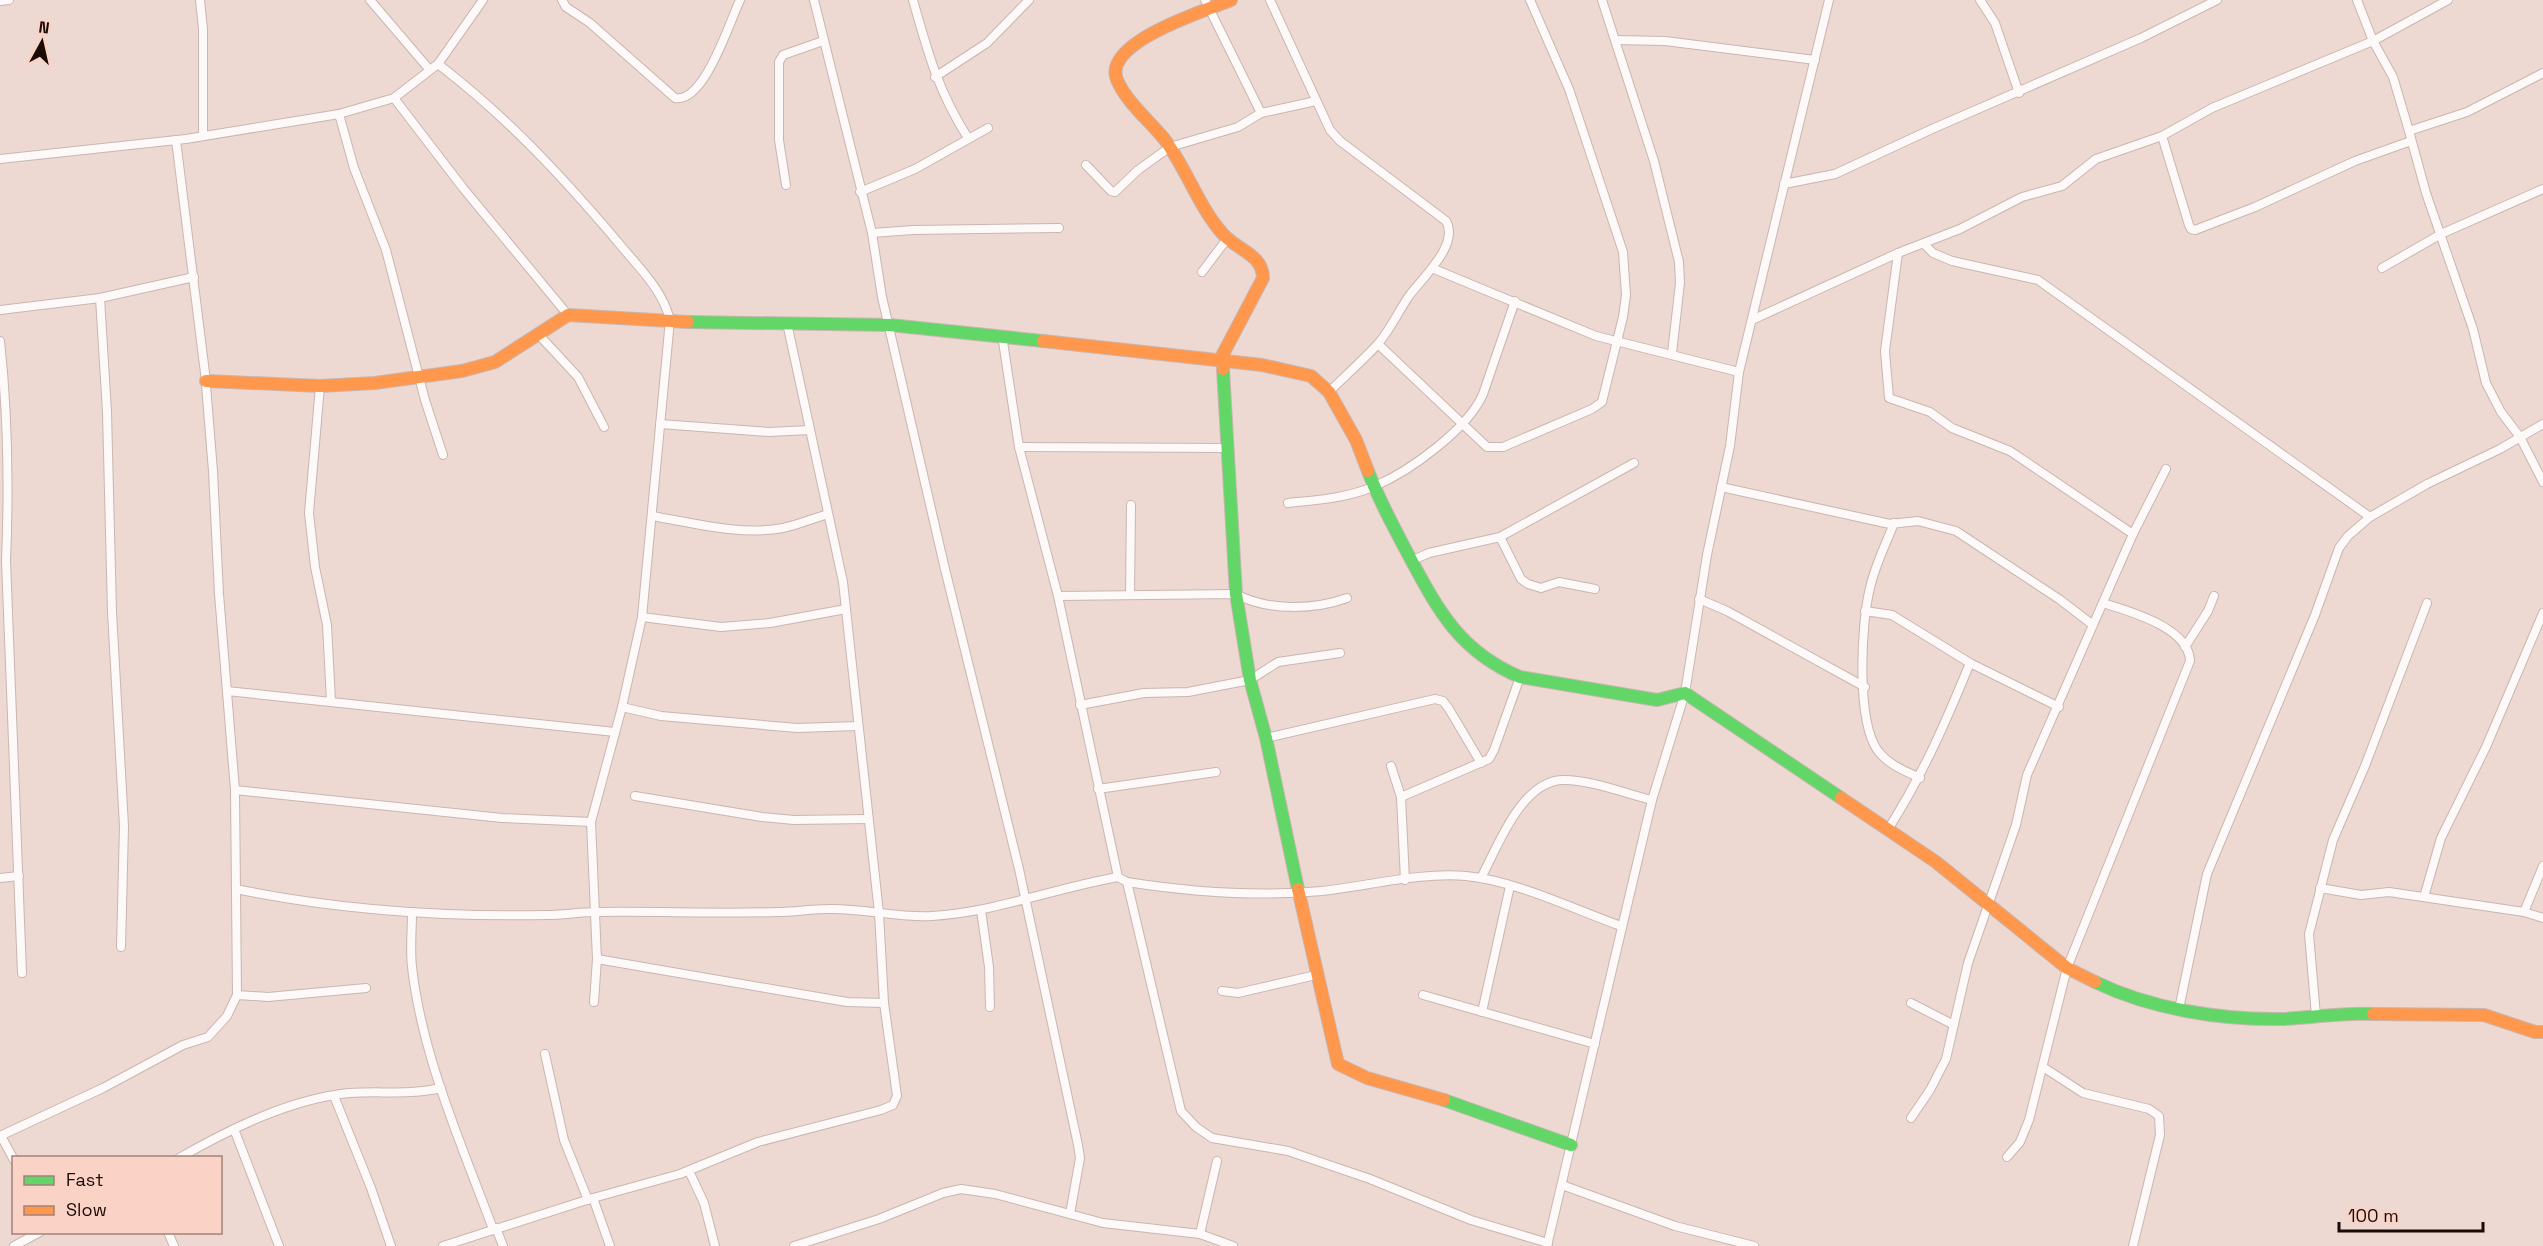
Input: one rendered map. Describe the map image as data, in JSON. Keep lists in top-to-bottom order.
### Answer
{
  "legend": ["Fast", "Slow"],
  "scale_bar": "100 m",
  "north": "top"
}
